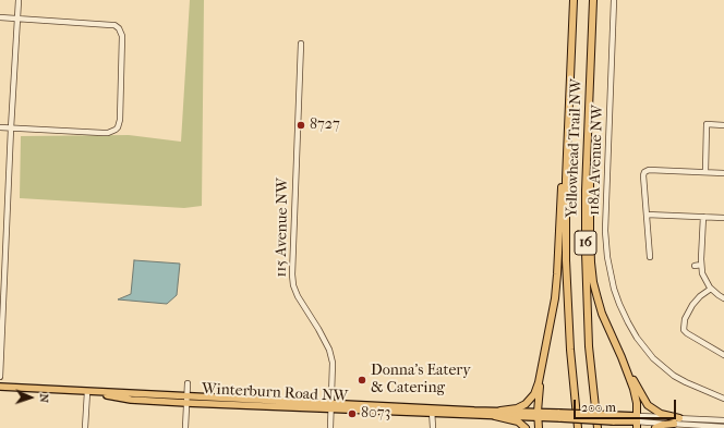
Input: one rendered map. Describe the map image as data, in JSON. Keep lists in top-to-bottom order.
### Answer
{
  "streets": {
    "highway": ["Yellowhead Trail NW", "16"],
    "main road": ["Winterburn Road NW"],
    "street": ["118A Avenue NW", "115 Avenue NW"]
  },
  "crossings": [
    ["115 Avenue NW", "Winterburn Road NW"]
  ],
  "places": ["8727", "Donna’s Eatery & Catering", "8073"],
  "scale_bar": "200 m",
  "north": "right"
}
